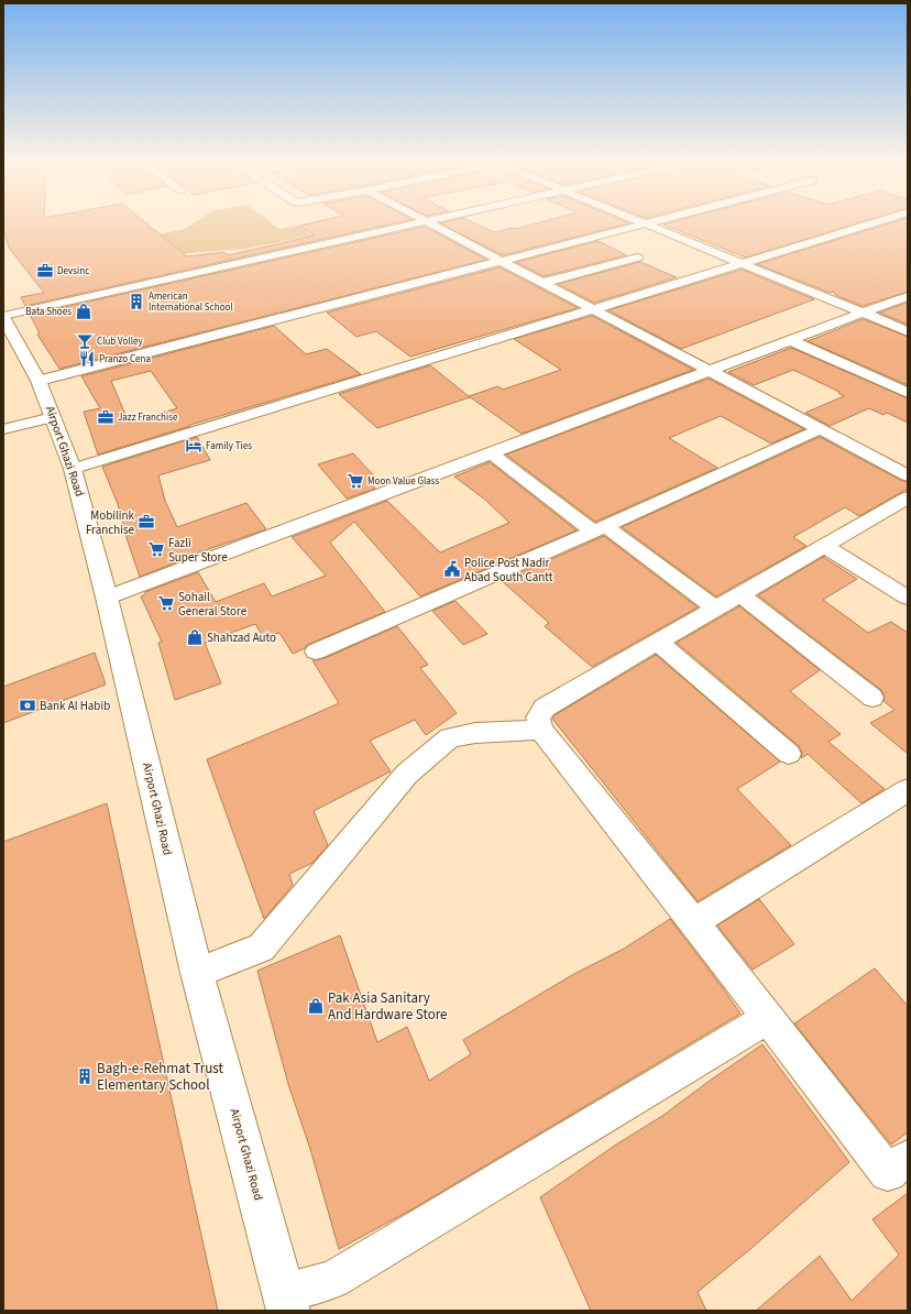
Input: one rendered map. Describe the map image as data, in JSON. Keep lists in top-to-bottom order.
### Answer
{
  "streets": {
    "main road": ["Airport Ghazi Road"]
  },
  "places": {
    "office": ["Devsinc", "Jazz Franchise", "Mobilink Franchise"],
    "building": ["American International School", "Bagh-e-Rehmat Trust Elementary School"],
    "shop": ["Bata Shoes", "Shahzad Auto", "Pak Asia Sanitary And Hardware Store"],
    "bar": ["Club Volley"],
    "restaurant": ["Pranzo Cena"],
    "hotel": ["Family Ties"],
    "supermarket": ["Moon Value Glass", "Fazli Super Store", "Sohail General Store"],
    "public building": ["Police Post Nadir Abad South Cantt"],
    "bank": ["Bank Al Habib"]
  }
}
